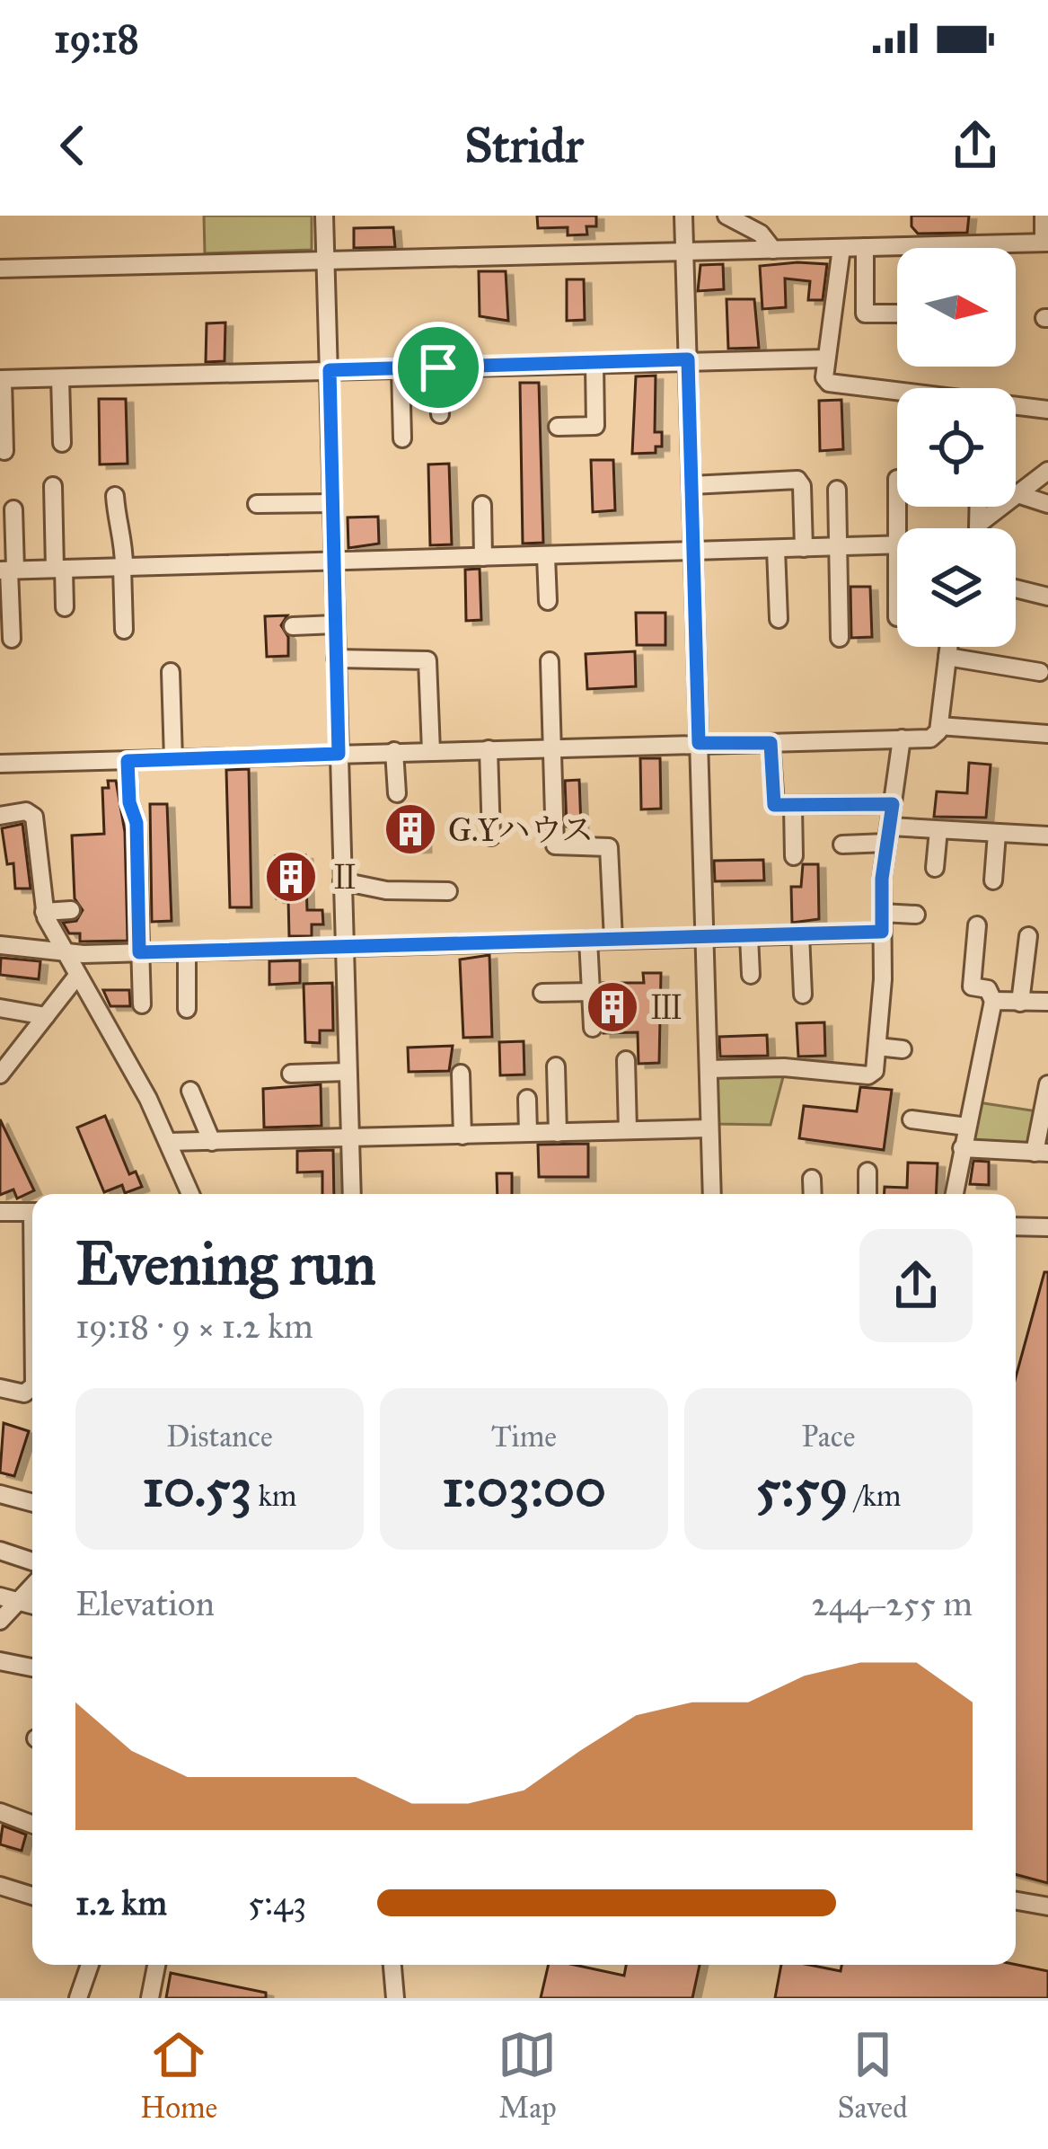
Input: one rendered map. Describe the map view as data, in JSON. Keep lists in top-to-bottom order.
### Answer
{
  "places": {
    "building": ["G.Yハウス", "Ⅱ", "Ⅲ"]
  },
  "north": "right",
  "page": {
    "status": "19:18",
    "header": "Stridr",
    "heading": ["Evening run", "19:18 · 9 × 1.2 km"],
    "stats": [
      ["Distance", "10.53 km"],
      ["Time", "1:03:00"],
      ["Pace", "5:59 /km"]
    ],
    "chart": ["Elevation", "244–255 m"],
    "list": [
      {
        "name": "1.2 km",
        "note": "5:43"
      }
    ],
    "tabs": ["Home", "Map", "Saved"]
  }
}
